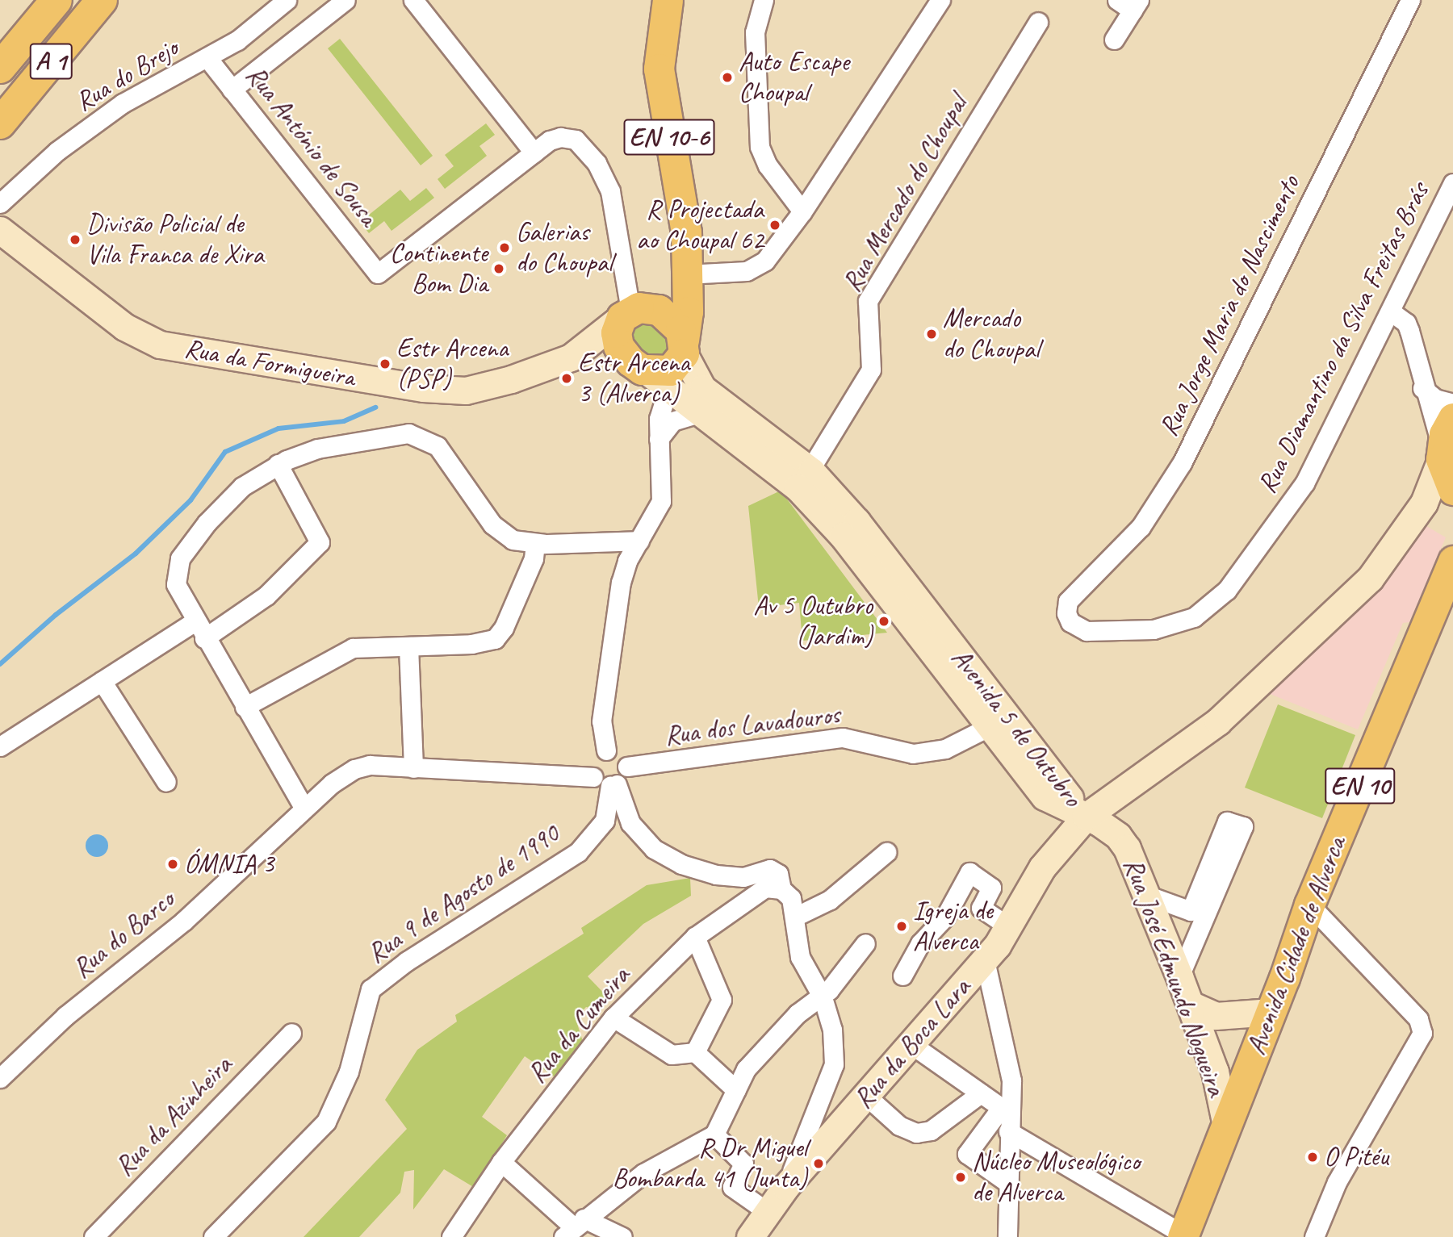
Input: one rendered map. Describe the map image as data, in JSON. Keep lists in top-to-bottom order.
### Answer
{
  "streets": {
    "highway": ["A 1"],
    "main road": [
      "EN 10-6",
      "Rua da Formigueira",
      "Avenida 5 de Outubro",
      "EN 10",
      "Avenida Cidade de Alverca",
      "Rua José Edmundo Nogueira",
      "Rua da Boca Lara"
    ],
    "street": [
      "Rua do Brejo",
      "Rua António de Sousa",
      "Rua Mercado do Choupal",
      "Rua Jorge Maria do Nascimento",
      "Rua Diamantino da Silva Freitas Brás",
      "Rua dos Lavadouros",
      "Rua 9 de Agosto de 1990",
      "Rua do Barco",
      "Rua da Cumeira",
      "Rua da Azinheira"
    ]
  },
  "crossings": [
    ["Rua do Brejo", "Rua António de Sousa"],
    ["EN 10-6", "Rua da Formigueira"],
    ["EN 10-6", "Avenida 5 de Outubro"],
    ["Rua Mercado do Choupal", "Avenida 5 de Outubro"],
    ["Rua Jorge Maria do Nascimento", "Rua Diamantino da Silva Freitas Brás"],
    ["Rua da Formigueira", "Avenida 5 de Outubro"],
    ["Rua dos Lavadouros", "Avenida 5 de Outubro"],
    ["Rua dos Lavadouros", "Rua 9 de Agosto de 1990"],
    ["Rua dos Lavadouros", "Rua do Barco"],
    ["Avenida 5 de Outubro", "Rua José Edmundo Nogueira"],
    ["Avenida 5 de Outubro", "Rua da Boca Lara"],
    ["Rua 9 de Agosto de 1990", "Rua do Barco"],
    ["Avenida Cidade de Alverca", "Rua José Edmundo Nogueira"],
    ["Rua José Edmundo Nogueira", "Rua da Boca Lara"]
  ],
  "places": [
    "Auto Escape Choupal",
    "R Projectada ao Choupal 62",
    "Divisão Policial de Vila Franca de Xira",
    "Galerias do Choupal",
    "Continente Bom Dia",
    "Mercado do Choupal",
    "Estr Arcena (PSP)",
    "Estr Arcena 3 (Alverca)",
    "Av 5 Outubro (Jardim)",
    "ÓMNIA 3",
    "Igreja de Alverca",
    "O Pitéu",
    "R Dr Miguel Bombarda 41 (Junta)",
    "Núcleo Museológico de Alverca"
  ]
}
